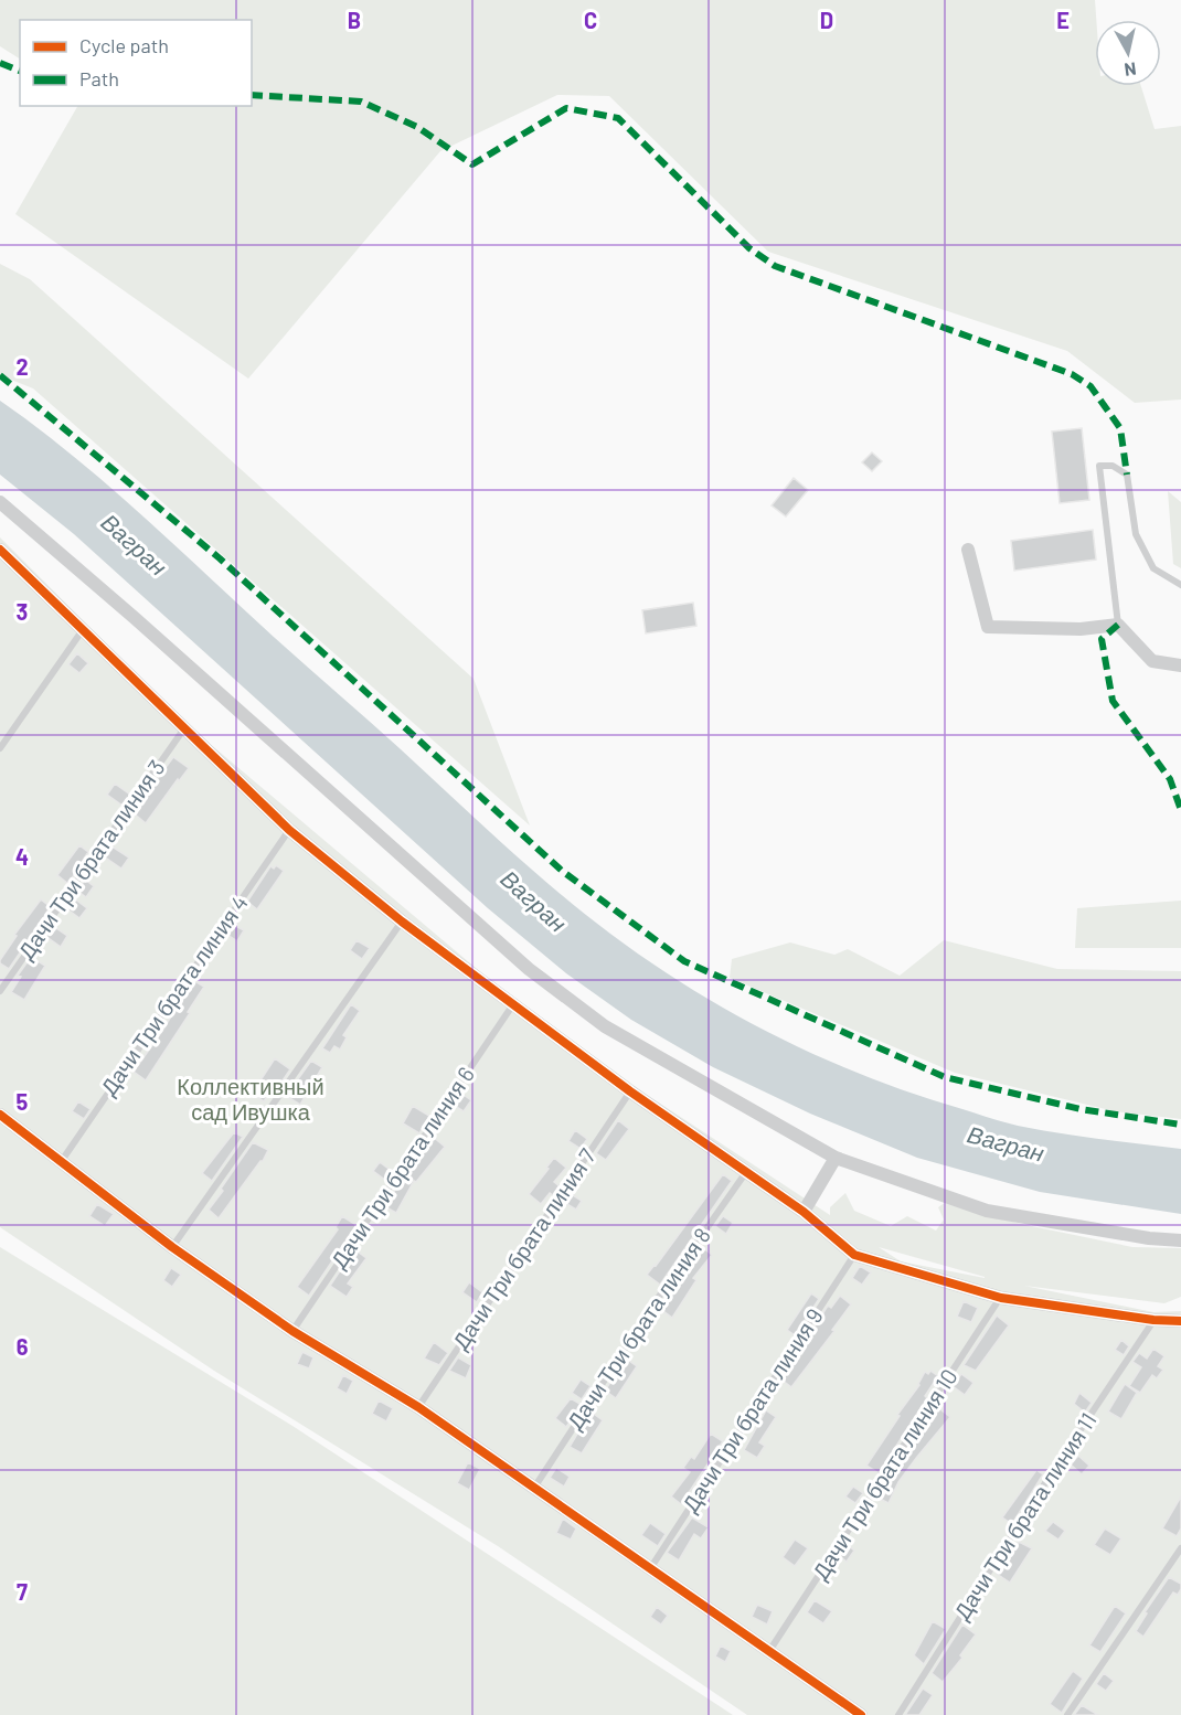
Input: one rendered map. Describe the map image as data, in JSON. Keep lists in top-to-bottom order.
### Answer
{
  "streets": {
    "lane": [
      "Дачи Три брата линия 3",
      "Дачи Три брата линия 4",
      "Дачи Три брата линия 6",
      "Дачи Три брата линия 7",
      "Дачи Три брата линия 8",
      "Дачи Три брата линия 9",
      "Дачи Три брата линия 10",
      "Дачи Три брата линия 11"
    ]
  },
  "water": ["Вагран"],
  "parks": ["Коллективный сад Ивушка"],
  "legend": ["Cycle path", "Path"],
  "north": "bottom",
  "grid": {
    "columns": [
      "B",
      "C",
      "D",
      "E"
    ],
    "rows": [
      "2",
      "3",
      "4",
      "5",
      "6",
      "7"
    ]
  }
}
